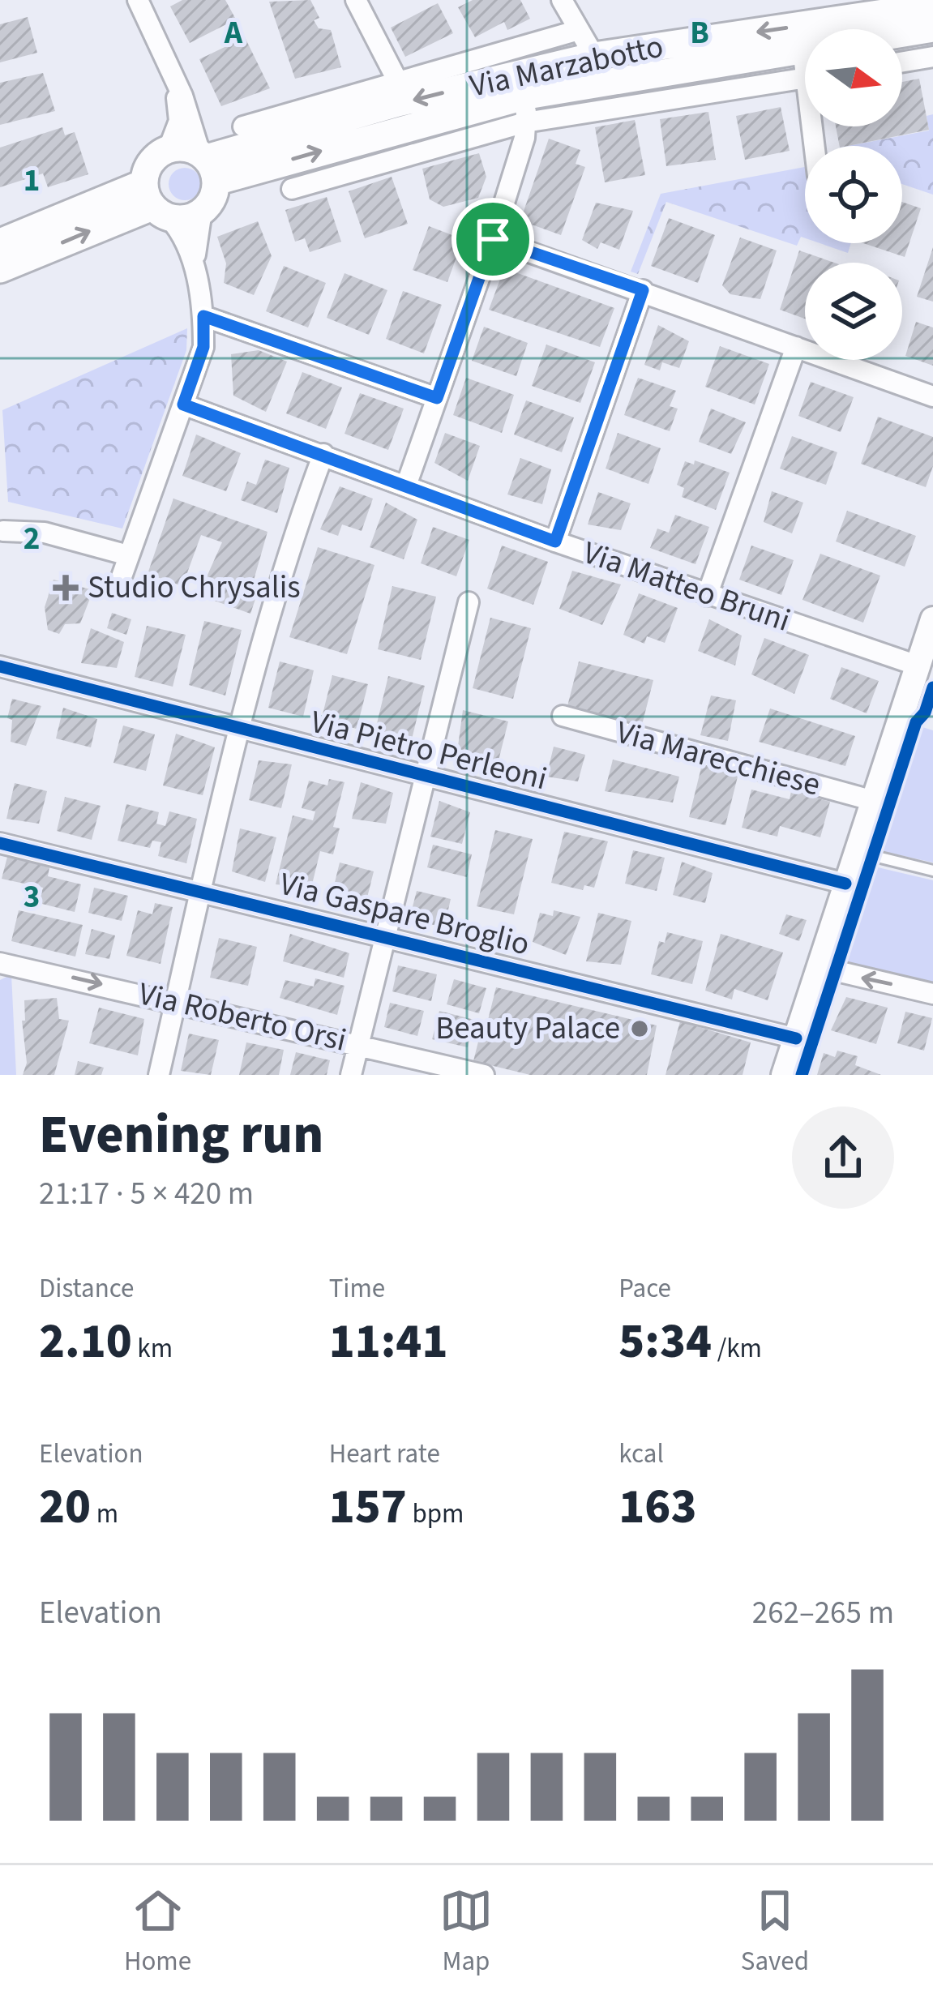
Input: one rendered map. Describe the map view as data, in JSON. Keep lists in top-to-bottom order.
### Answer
{
  "streets": {
    "main road": ["Via Marzabotto"],
    "street": [
      "Via Matteo Bruni",
      "Via Pietro Perleoni",
      "Via Marecchiese",
      "Via Gaspare Broglio",
      "Via Roberto Orsi"
    ]
  },
  "one_way": ["Via Roberto Orsi"],
  "places": {
    "health": ["Studio Chrysalis"],
    "other": ["Beauty Palace"]
  },
  "north": "right",
  "page": {
    "heading": ["Evening run", "21:17 · 5 × 420 m"],
    "stats": [
      ["Distance", "2.10 km"],
      ["Time", "11:41"],
      ["Pace", "5:34 /km"],
      ["Elevation", "20 m"],
      ["Heart rate", "157 bpm"],
      ["kcal", "163"]
    ],
    "chart": ["Elevation", "262–265 m"],
    "tabs": ["Home", "Map", "Saved"]
  },
  "grid": {
    "columns": ["A", "B"],
    "rows": ["1", "2", "3"]
  }
}
